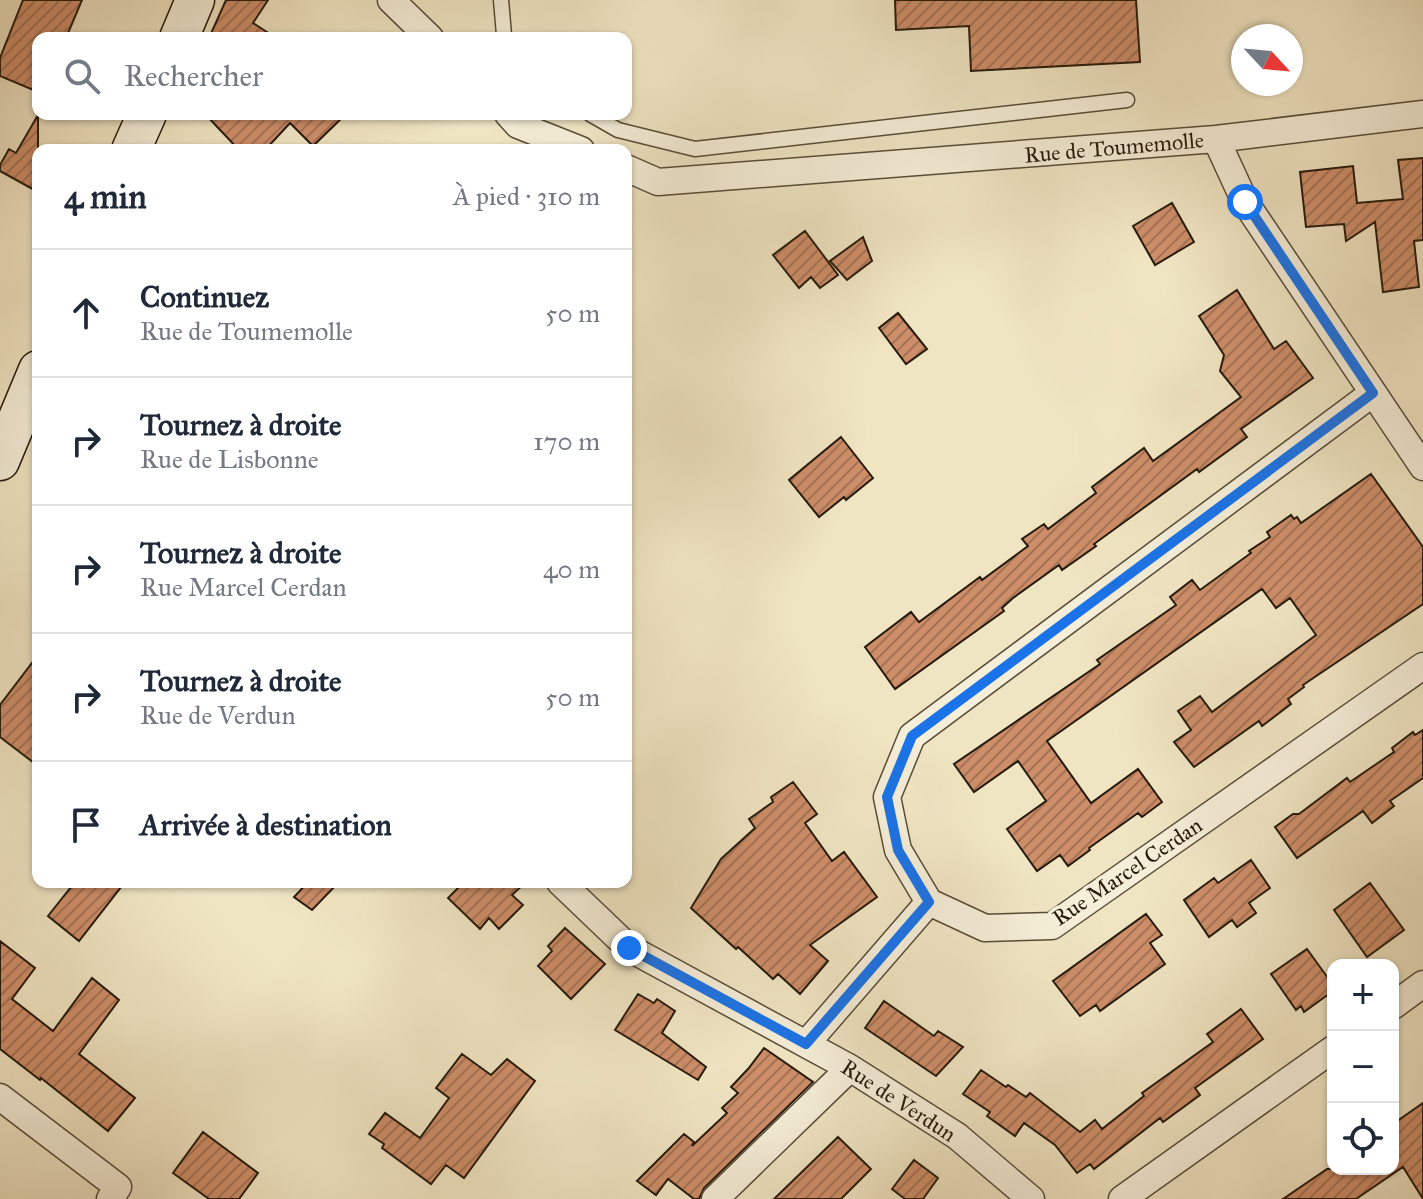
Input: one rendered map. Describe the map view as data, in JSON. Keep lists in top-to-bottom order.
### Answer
{
  "streets": {
    "street": ["Rue de Toumemolle", "Rue Marcel Cerdan", "Rue de Verdun"]
  },
  "north": "bottom right",
  "page": {
    "search": "Rechercher",
    "heading": ["4 min", "À pied · 310 m"],
    "list": [
      ["Continuez", "Rue de Toumemolle", "50 m"],
      ["Tournez à droite", "Rue de Lisbonne", "170 m"],
      ["Tournez à droite", "Rue Marcel Cerdan", "40 m"],
      ["Tournez à droite", "Rue de Verdun", "50 m"],
      "Arrivée à destination"
    ],
    "map_buttons": ["+", "−"]
  }
}
